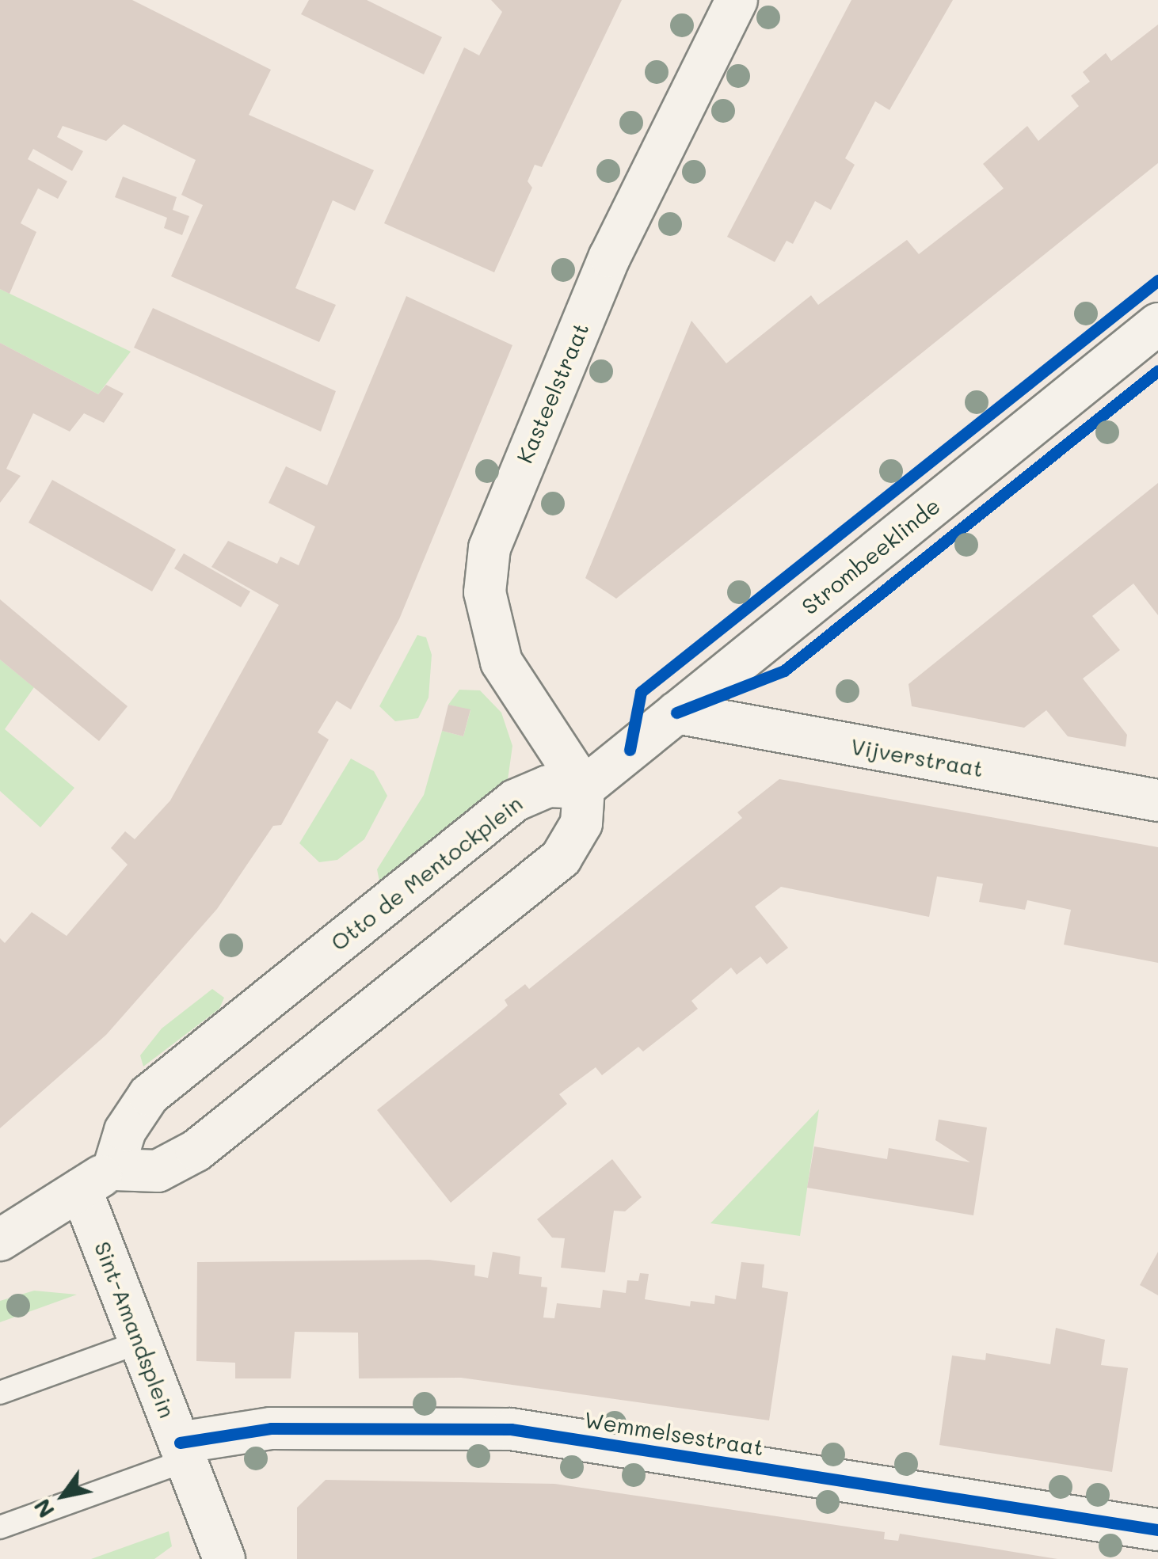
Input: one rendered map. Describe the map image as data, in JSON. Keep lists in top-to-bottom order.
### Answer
{
  "streets": {
    "street": [
      "Kasteelstraat",
      "Strombeeklinde",
      "Vijverstraat",
      "Otto de Mentockplein",
      "Sint-Amandsplein",
      "Wemmelsestraat"
    ]
  },
  "crossings": [
    ["Kasteelstraat", "Strombeeklinde"],
    ["Kasteelstraat", "Otto de Mentockplein"],
    ["Strombeeklinde", "Vijverstraat"],
    ["Strombeeklinde", "Otto de Mentockplein"],
    ["Otto de Mentockplein", "Sint-Amandsplein"],
    ["Sint-Amandsplein", "Wemmelsestraat"]
  ],
  "north": "bottom left"
}
